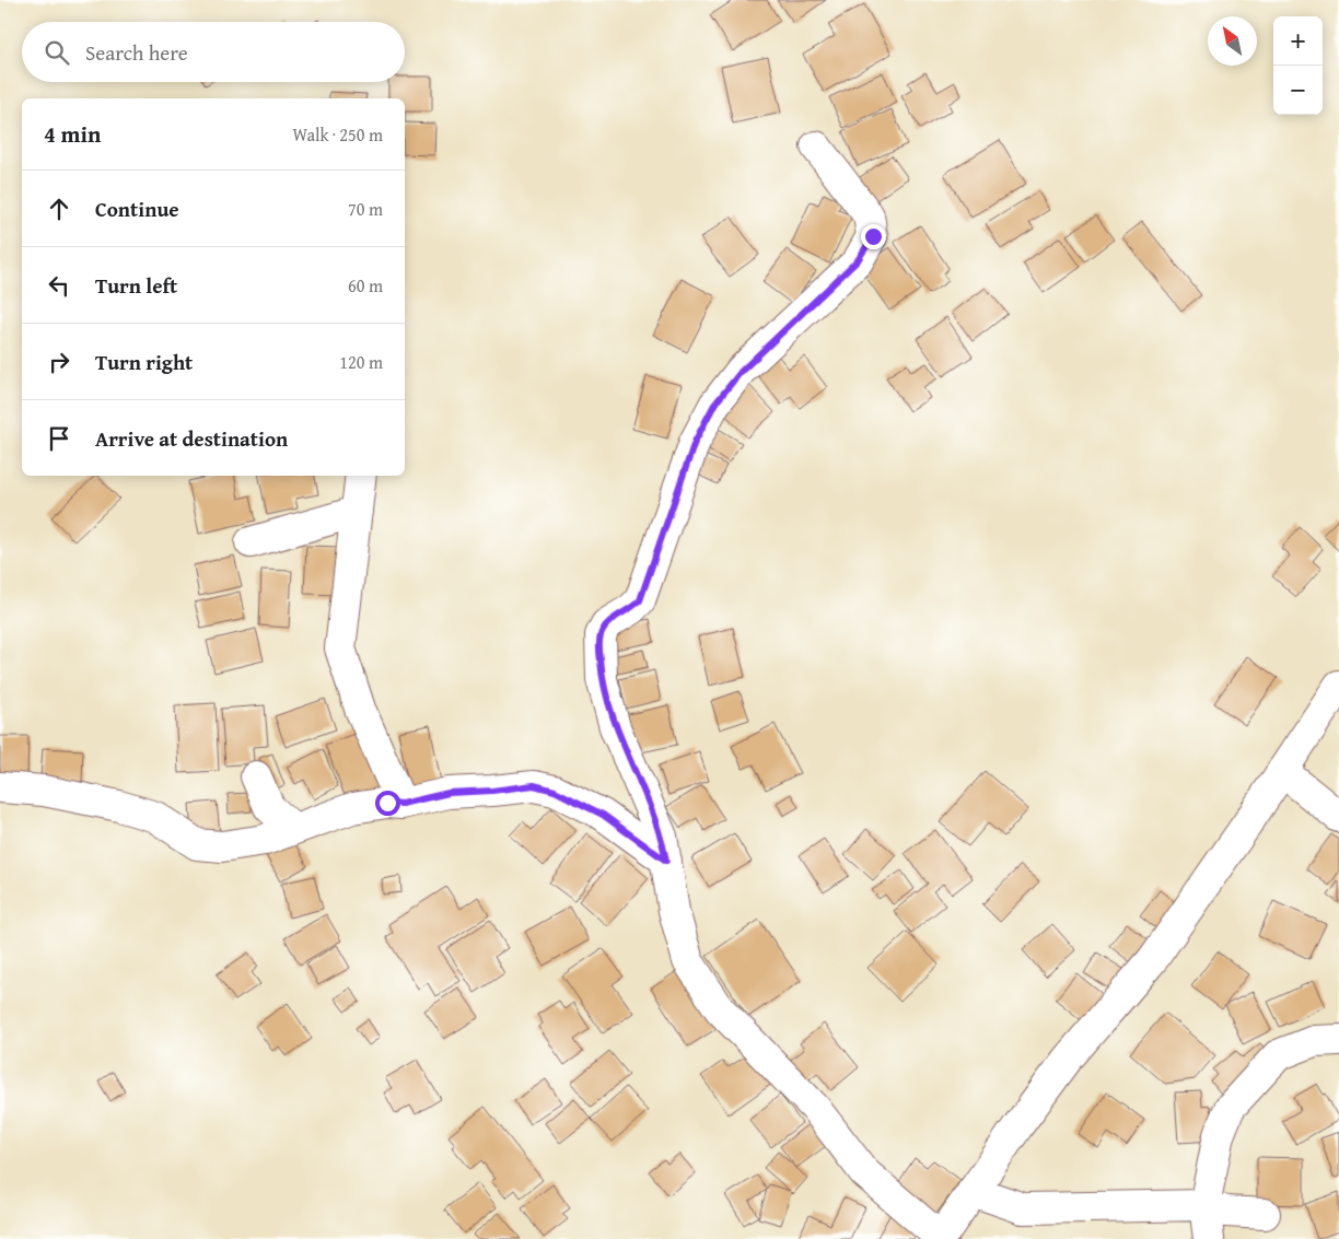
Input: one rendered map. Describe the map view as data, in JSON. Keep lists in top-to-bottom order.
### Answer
{
  "north": "top left",
  "page": {
    "map_buttons": ["+", "−"],
    "search": "Search here",
    "heading": ["4 min", "Walk · 250 m"],
    "list": [
      ["Continue", "70 m"],
      ["Turn left", "60 m"],
      ["Turn right", "120 m"],
      "Arrive at destination"
    ]
  }
}
